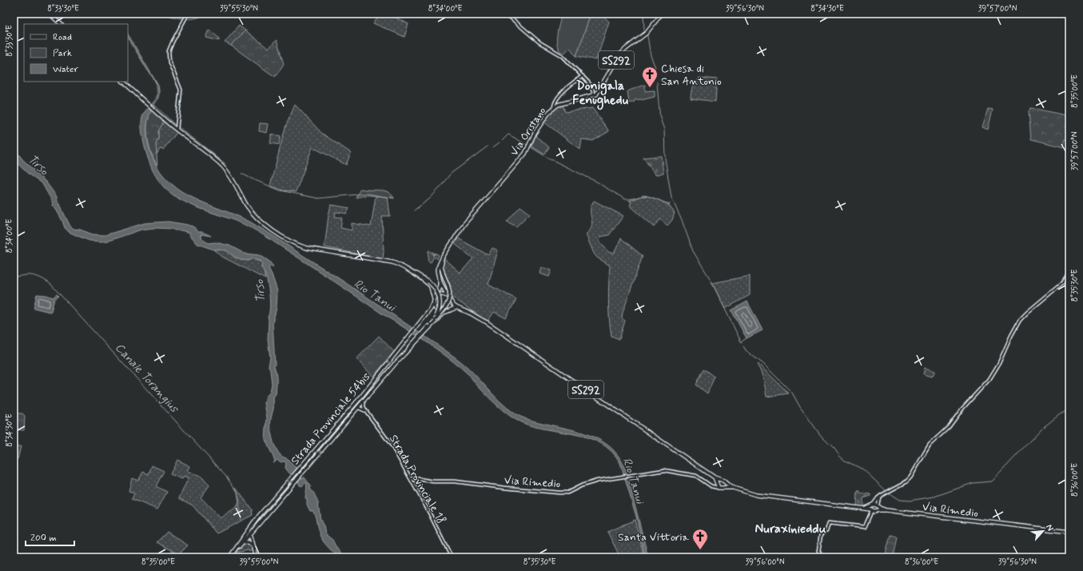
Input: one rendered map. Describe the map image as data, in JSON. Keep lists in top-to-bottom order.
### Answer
{
  "streets": {
    "main road": [
      "SS292",
      "Via Oristano",
      "Strada Provinciale 54bis",
      "Via Rimedio"
    ],
    "street": ["Strada Provinciale 18"]
  },
  "crossings": [
    ["SS292", "Via Oristano"],
    ["SS292", "Strada Provinciale 54bis"],
    ["SS292", "Via Rimedio"],
    ["Via Oristano", "Strada Provinciale 54bis"],
    ["Strada Provinciale 18", "Via Rimedio"]
  ],
  "districts": ["Donigala Fenughedu", "Nuraxinieddu"],
  "water": ["Tirso", "Rio Tanui", "Canale Torangius"],
  "places": {
    "church": ["Chiesa di San Antonio", "Santa Vittoria"]
  },
  "legend": ["Road", "Park", "Water"],
  "scale_bar": "200 m",
  "north": "top right",
  "coordinates": [
    "8°33'30\"E",
    "39°55'30\"N",
    "8°34'00\"E",
    "39°56'30\"N",
    "8°34'30\"E",
    "39°57'00\"N",
    "8°35'00\"E",
    "8°35'30\"E",
    "8°36'00\"E",
    "39°55'00\"N",
    "39°56'00\"N"
  ]
}
